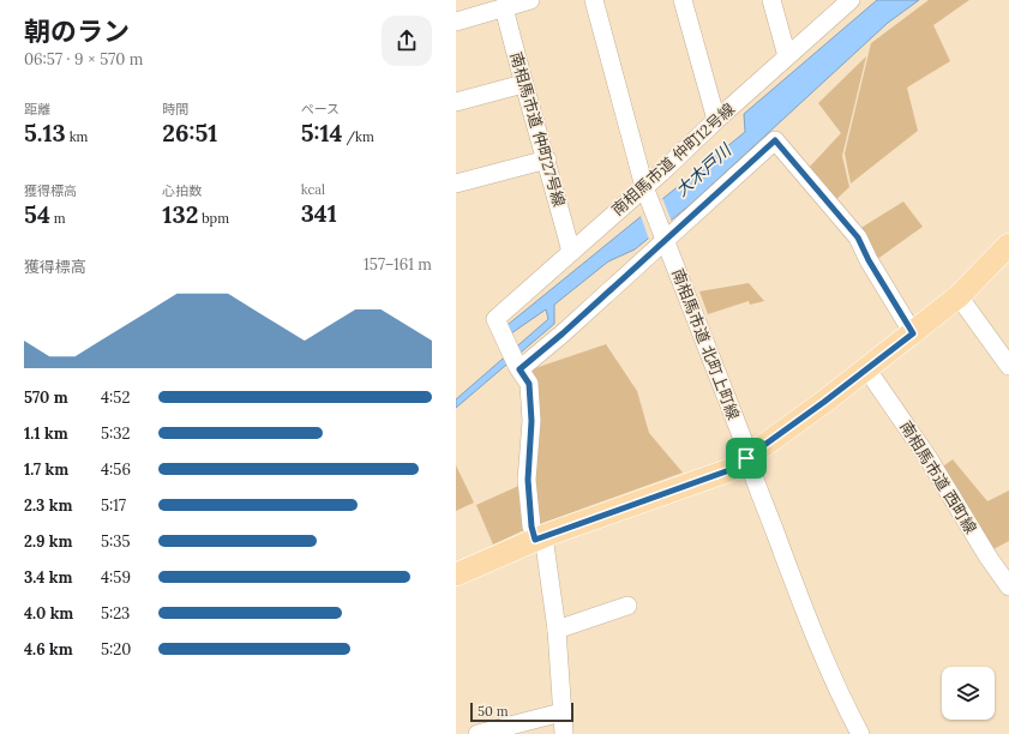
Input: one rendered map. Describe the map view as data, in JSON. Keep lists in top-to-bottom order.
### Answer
{
  "streets": {
    "street": [
      "南相馬市道 仲町27号線",
      "南相馬市道 仲町12号線",
      "南相馬市道 北町上町線",
      "南相馬市道 西町線"
    ]
  },
  "crossings": [
    ["南相馬市道 仲町27号線", "南相馬市道 仲町12号線"],
    ["南相馬市道 仲町12号線", "南相馬市道 北町上町線"]
  ],
  "water": ["大木戸川"],
  "scale_bar": "50 m",
  "page": {
    "heading": ["朝のラン", "06:57 · 9 × 570 m"],
    "stats": [
      ["距離", "5.13 km"],
      ["時間", "26:51"],
      ["ペース", "5:14 /km"],
      ["獲得標高", "54 m"],
      ["心拍数", "132 bpm"],
      ["kcal", "341"]
    ],
    "chart": ["獲得標高", "157–161 m"],
    "list": [
      {
        "name": "570 m",
        "note": "4:52"
      },
      {
        "name": "1.1 km",
        "note": "5:32"
      },
      {
        "name": "1.7 km",
        "note": "4:56"
      },
      {
        "name": "2.3 km",
        "note": "5:17"
      },
      {
        "name": "2.9 km",
        "note": "5:35"
      },
      {
        "name": "3.4 km",
        "note": "4:59"
      },
      {
        "name": "4.0 km",
        "note": "5:23"
      },
      {
        "name": "4.6 km",
        "note": "5:20"
      }
    ],
    "scale": "50 m"
  }
}
